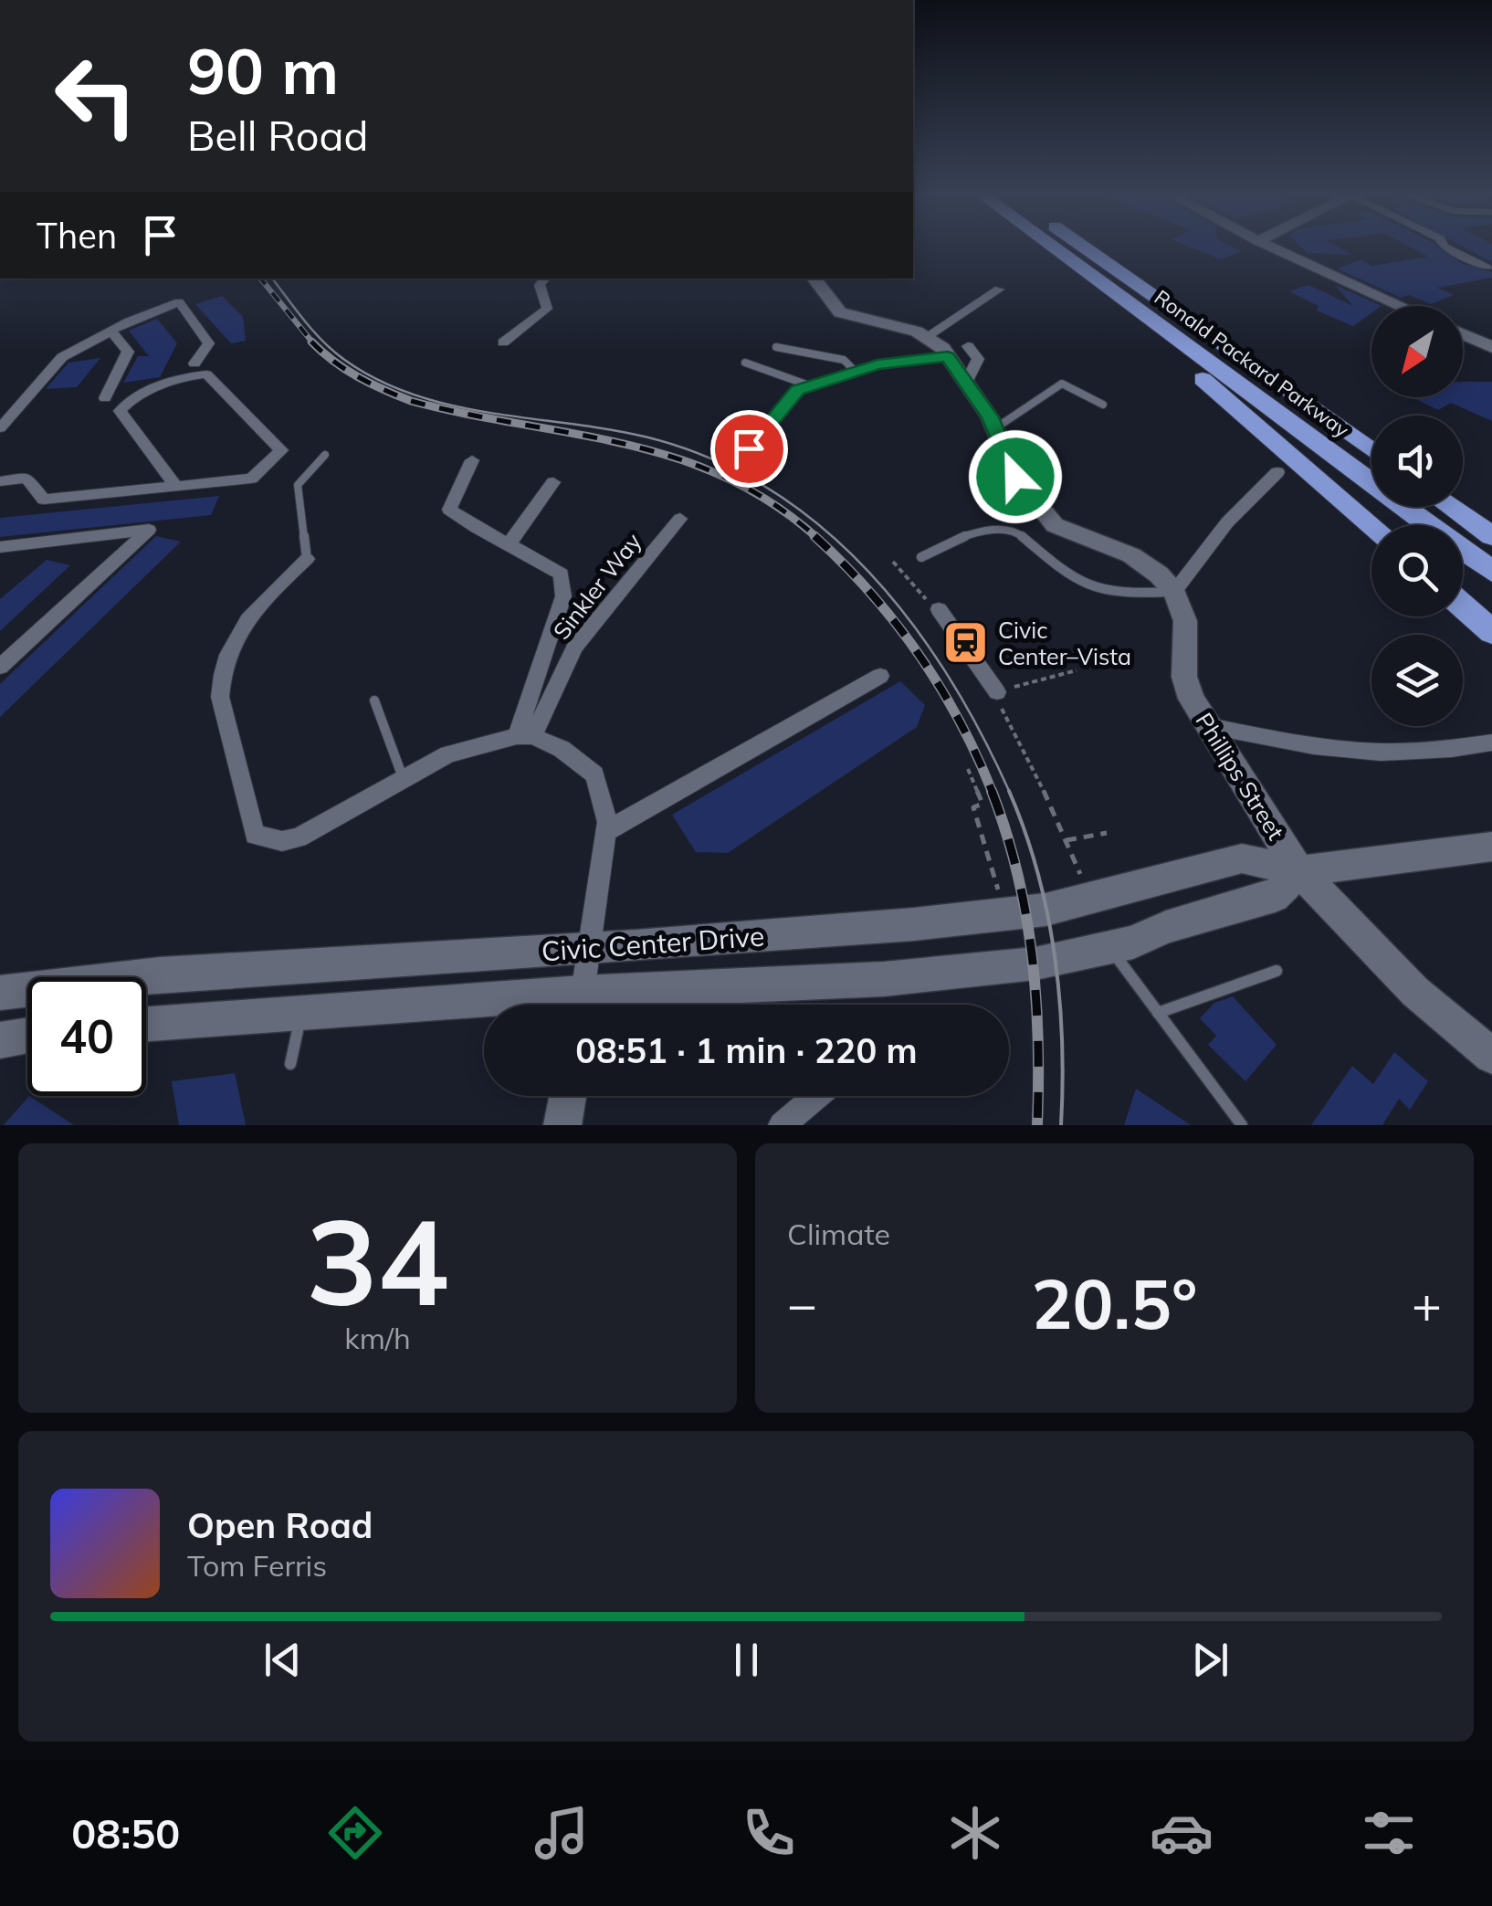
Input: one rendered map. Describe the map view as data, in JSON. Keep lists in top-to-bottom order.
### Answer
{
  "streets": {
    "highway": ["Ronald Packard Parkway"],
    "street": ["Sinkler Way", "Phillips Street", "Civic Center Drive"]
  },
  "crossings": [
    ["Phillips Street", "Civic Center Drive"]
  ],
  "places": {
    "station": ["Civic Center–Vista"]
  },
  "north": "bottom left",
  "page": {
    "turn": ["90 m", "Bell Road"],
    "then": "Then",
    "limit": "40",
    "trip": "08:51 · 1 min · 220 m",
    "tile": [
      ["34", "km/h"],
      "Climate"
    ],
    "heat": ["−", "20.5°", "+"],
    "song": ["Open Road", "Tom Ferris"],
    "tabs": "08:50"
  }
}
